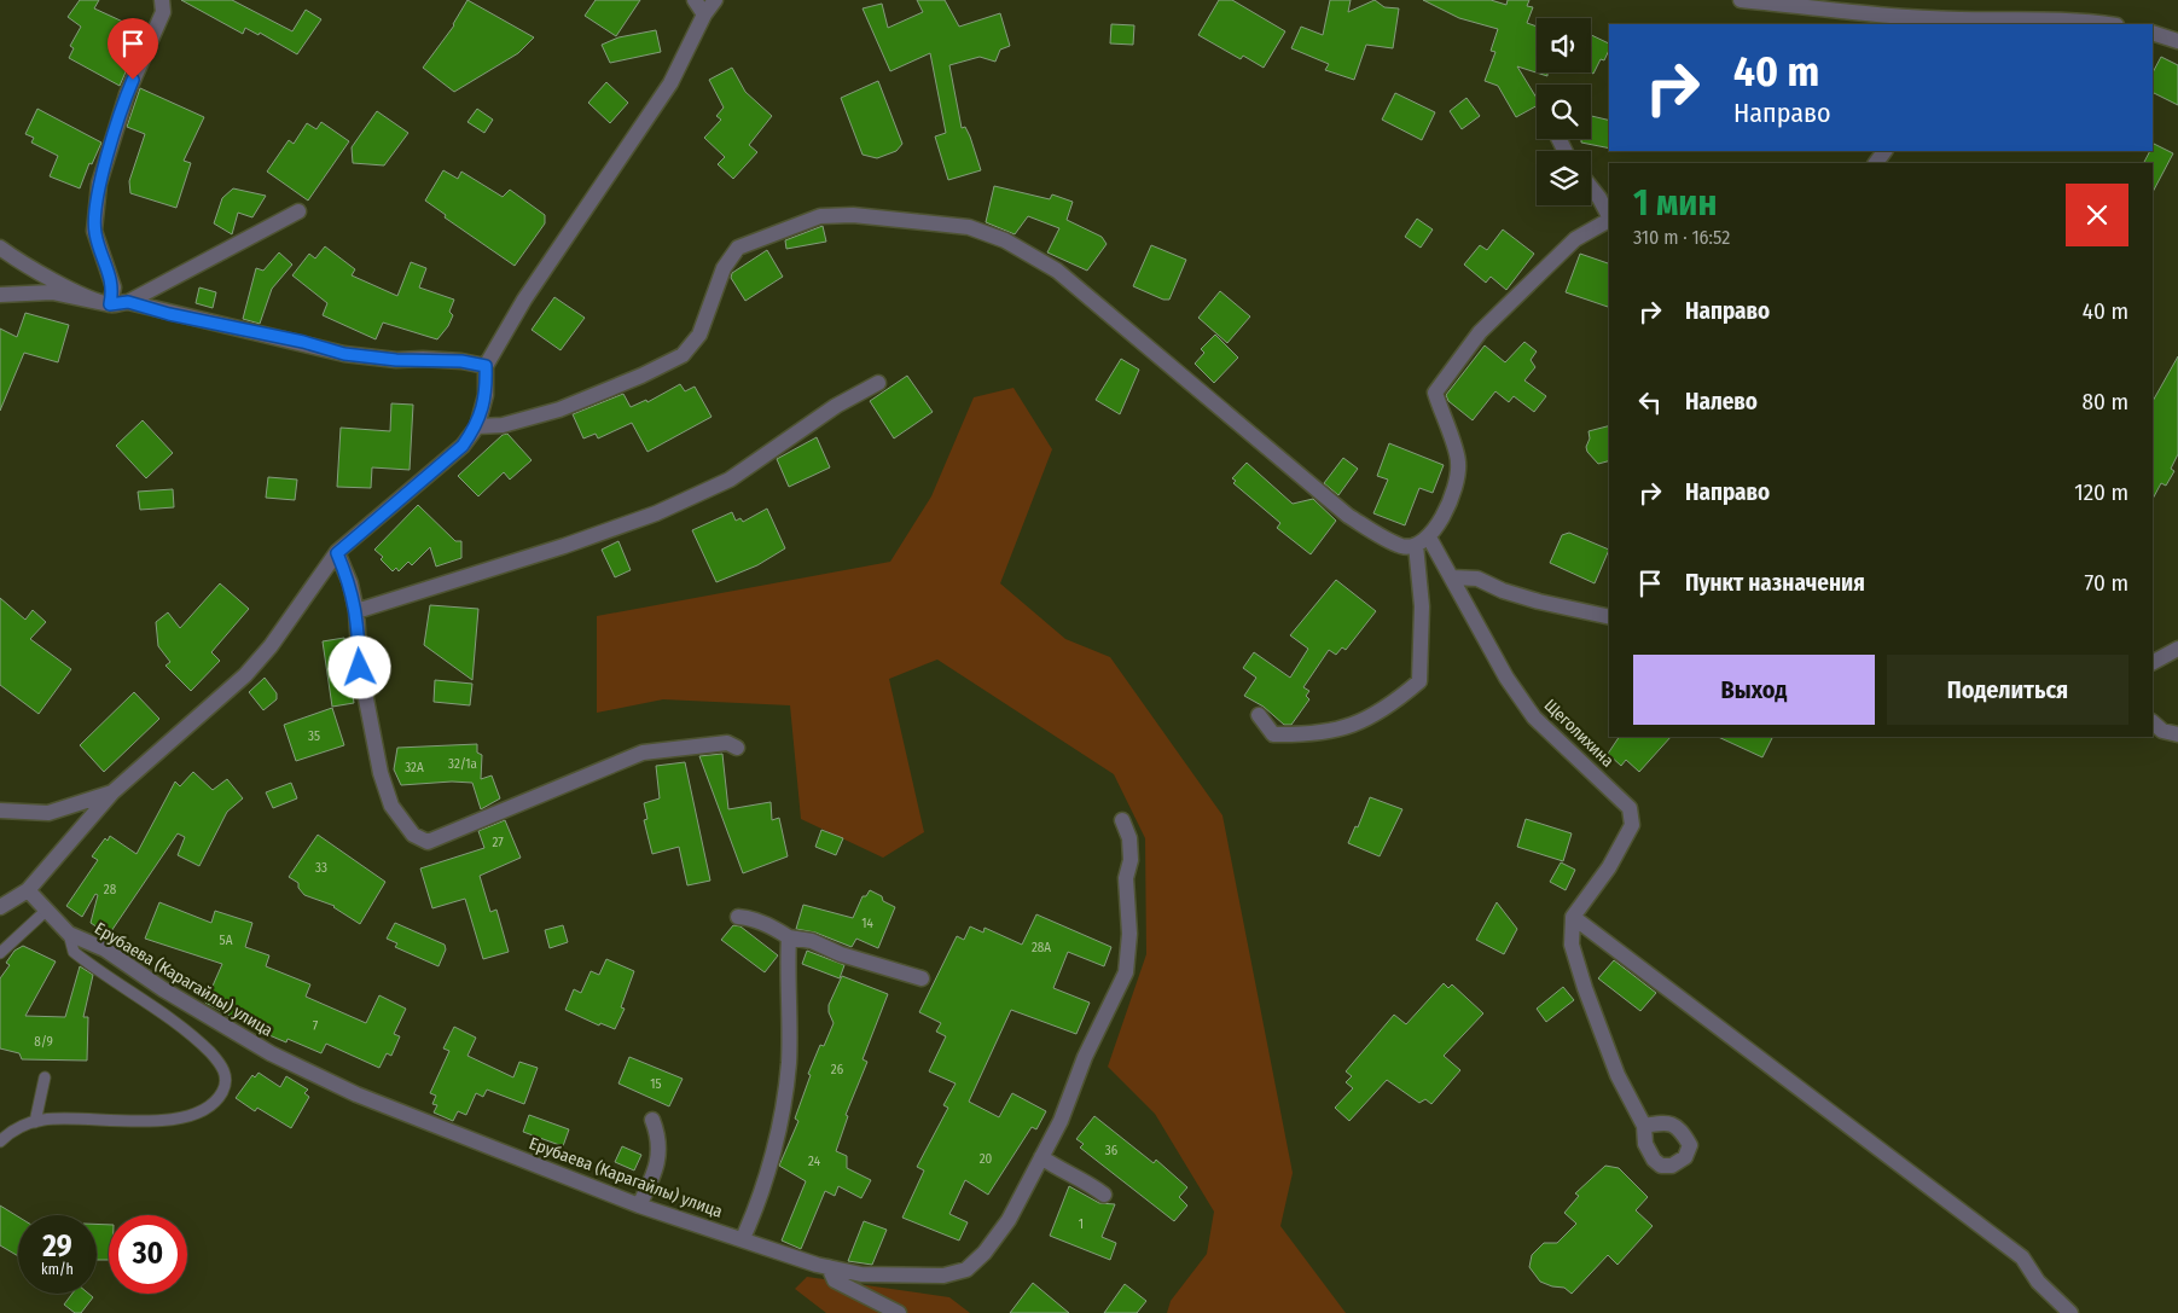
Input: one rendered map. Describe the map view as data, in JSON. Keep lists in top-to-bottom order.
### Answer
{
  "streets": {
    "street": ["Щеголихина", "Ерубаева (Карагайлы) улица"]
  },
  "house_numbers": [
    "35",
    "32/1а",
    "32А",
    "27",
    "33",
    "28",
    "14",
    "5А",
    "28А",
    "7",
    "8/9",
    "26",
    "15",
    "36",
    "20",
    "24",
    "1"
  ],
  "page": {
    "turn": ["40 m", "Направо"],
    "heading": ["1 мин", "310 m · 16:52"],
    "list": [
      {
        "name": "Направо",
        "value": "40 m"
      },
      {
        "name": "Налево",
        "value": "80 m"
      },
      {
        "name": "Направо",
        "value": "120 m"
      },
      {
        "name": "Пункт назначения",
        "value": "70 m"
      }
    ],
    "buttons": ["Выход", "Поделиться"],
    "speed": "29 km/h",
    "limit": "30"
  }
}
